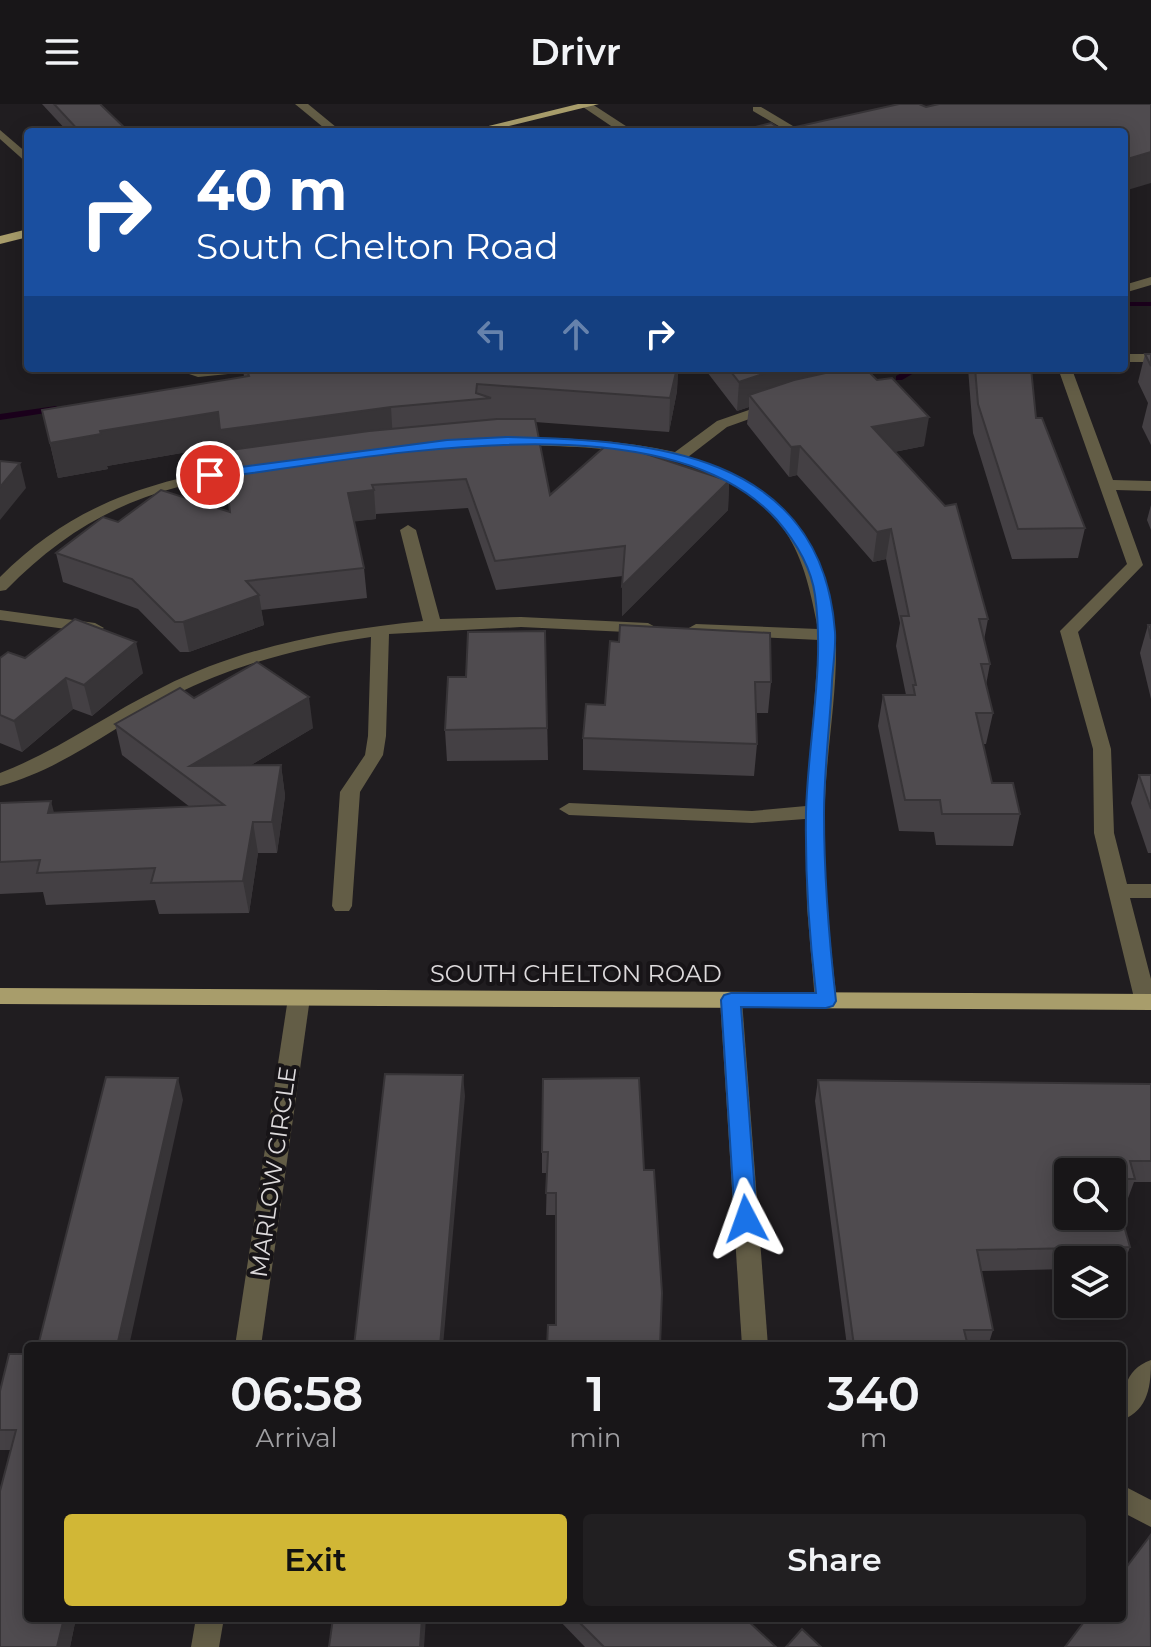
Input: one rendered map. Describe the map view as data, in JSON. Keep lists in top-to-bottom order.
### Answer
{
  "streets": {
    "main road": ["SOUTH CHELTON ROAD"],
    "street": ["MARLOW CIRCLE"]
  },
  "crossings": [
    ["SOUTH CHELTON ROAD", "MARLOW CIRCLE"]
  ],
  "page": {
    "header": "Drivr",
    "turn": ["40 m", "South Chelton Road"],
    "eta": [
      "06:58",
      "Arrival",
      "1",
      "min",
      "340",
      "m"
    ],
    "buttons": ["Exit", "Share"]
  }
}
